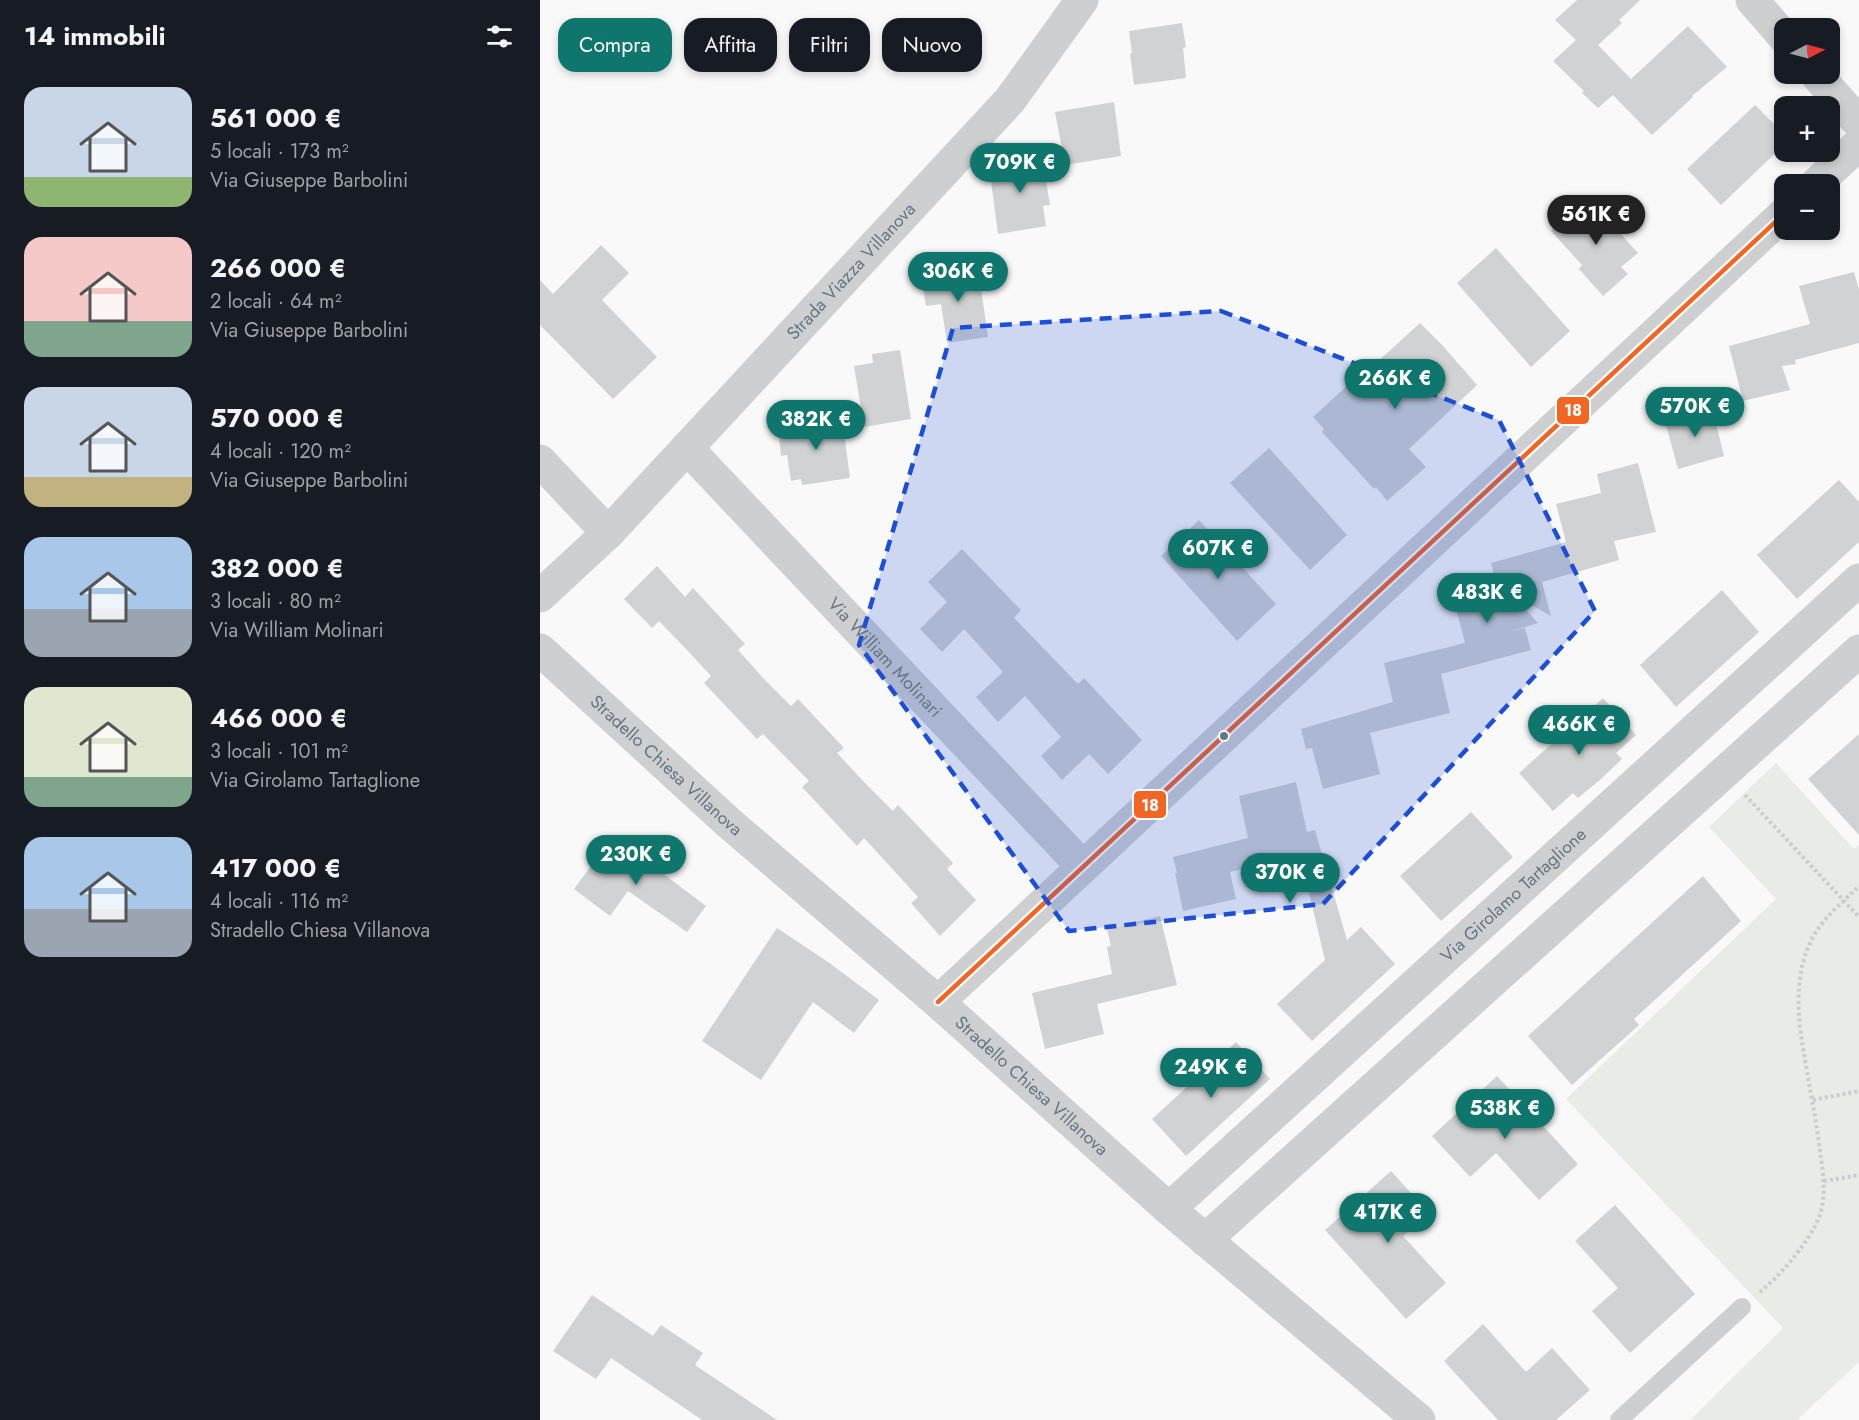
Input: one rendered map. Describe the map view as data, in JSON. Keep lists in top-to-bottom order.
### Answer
{
  "streets": {
    "street": [
      "Strada Viazza Villanova",
      "Via William Molinari",
      "Stradello Chiesa Villanova",
      "Via Girolamo Tartaglione"
    ]
  },
  "crossings": [
    ["Strada Viazza Villanova", "Via William Molinari"],
    ["Stradello Chiesa Villanova", "Via Girolamo Tartaglione"]
  ],
  "lines": ["transit line 18"],
  "north": "right",
  "page": {
    "heading": "14 immobili",
    "map_buttons": ["+", "−"],
    "chip": [
      "Compra",
      "Affitta",
      "Filtri",
      "Nuovo"
    ],
    "list": [
      {
        "name": "561 000 €",
        "note": "5 locali · 173 m² · Via Giuseppe Barbolini"
      },
      {
        "name": "266 000 €",
        "note": "2 locali · 64 m² · Via Giuseppe Barbolini"
      },
      {
        "name": "570 000 €",
        "note": "4 locali · 120 m² · Via Giuseppe Barbolini"
      },
      {
        "name": "382 000 €",
        "note": "3 locali · 80 m² · Via William Molinari"
      },
      {
        "name": "466 000 €",
        "note": "3 locali · 101 m² · Via Girolamo Tartaglione"
      },
      {
        "name": "417 000 €",
        "note": "4 locali · 116 m² · Stradello Chiesa Villanova"
      }
    ],
    "price": [
      "709K €",
      "561K €",
      "306K €",
      "266K €",
      "570K €",
      "382K €",
      "607K €",
      "483K €",
      "466K €",
      "230K €",
      "370K €",
      "249K €",
      "538K €",
      "417K €"
    ]
  }
}
